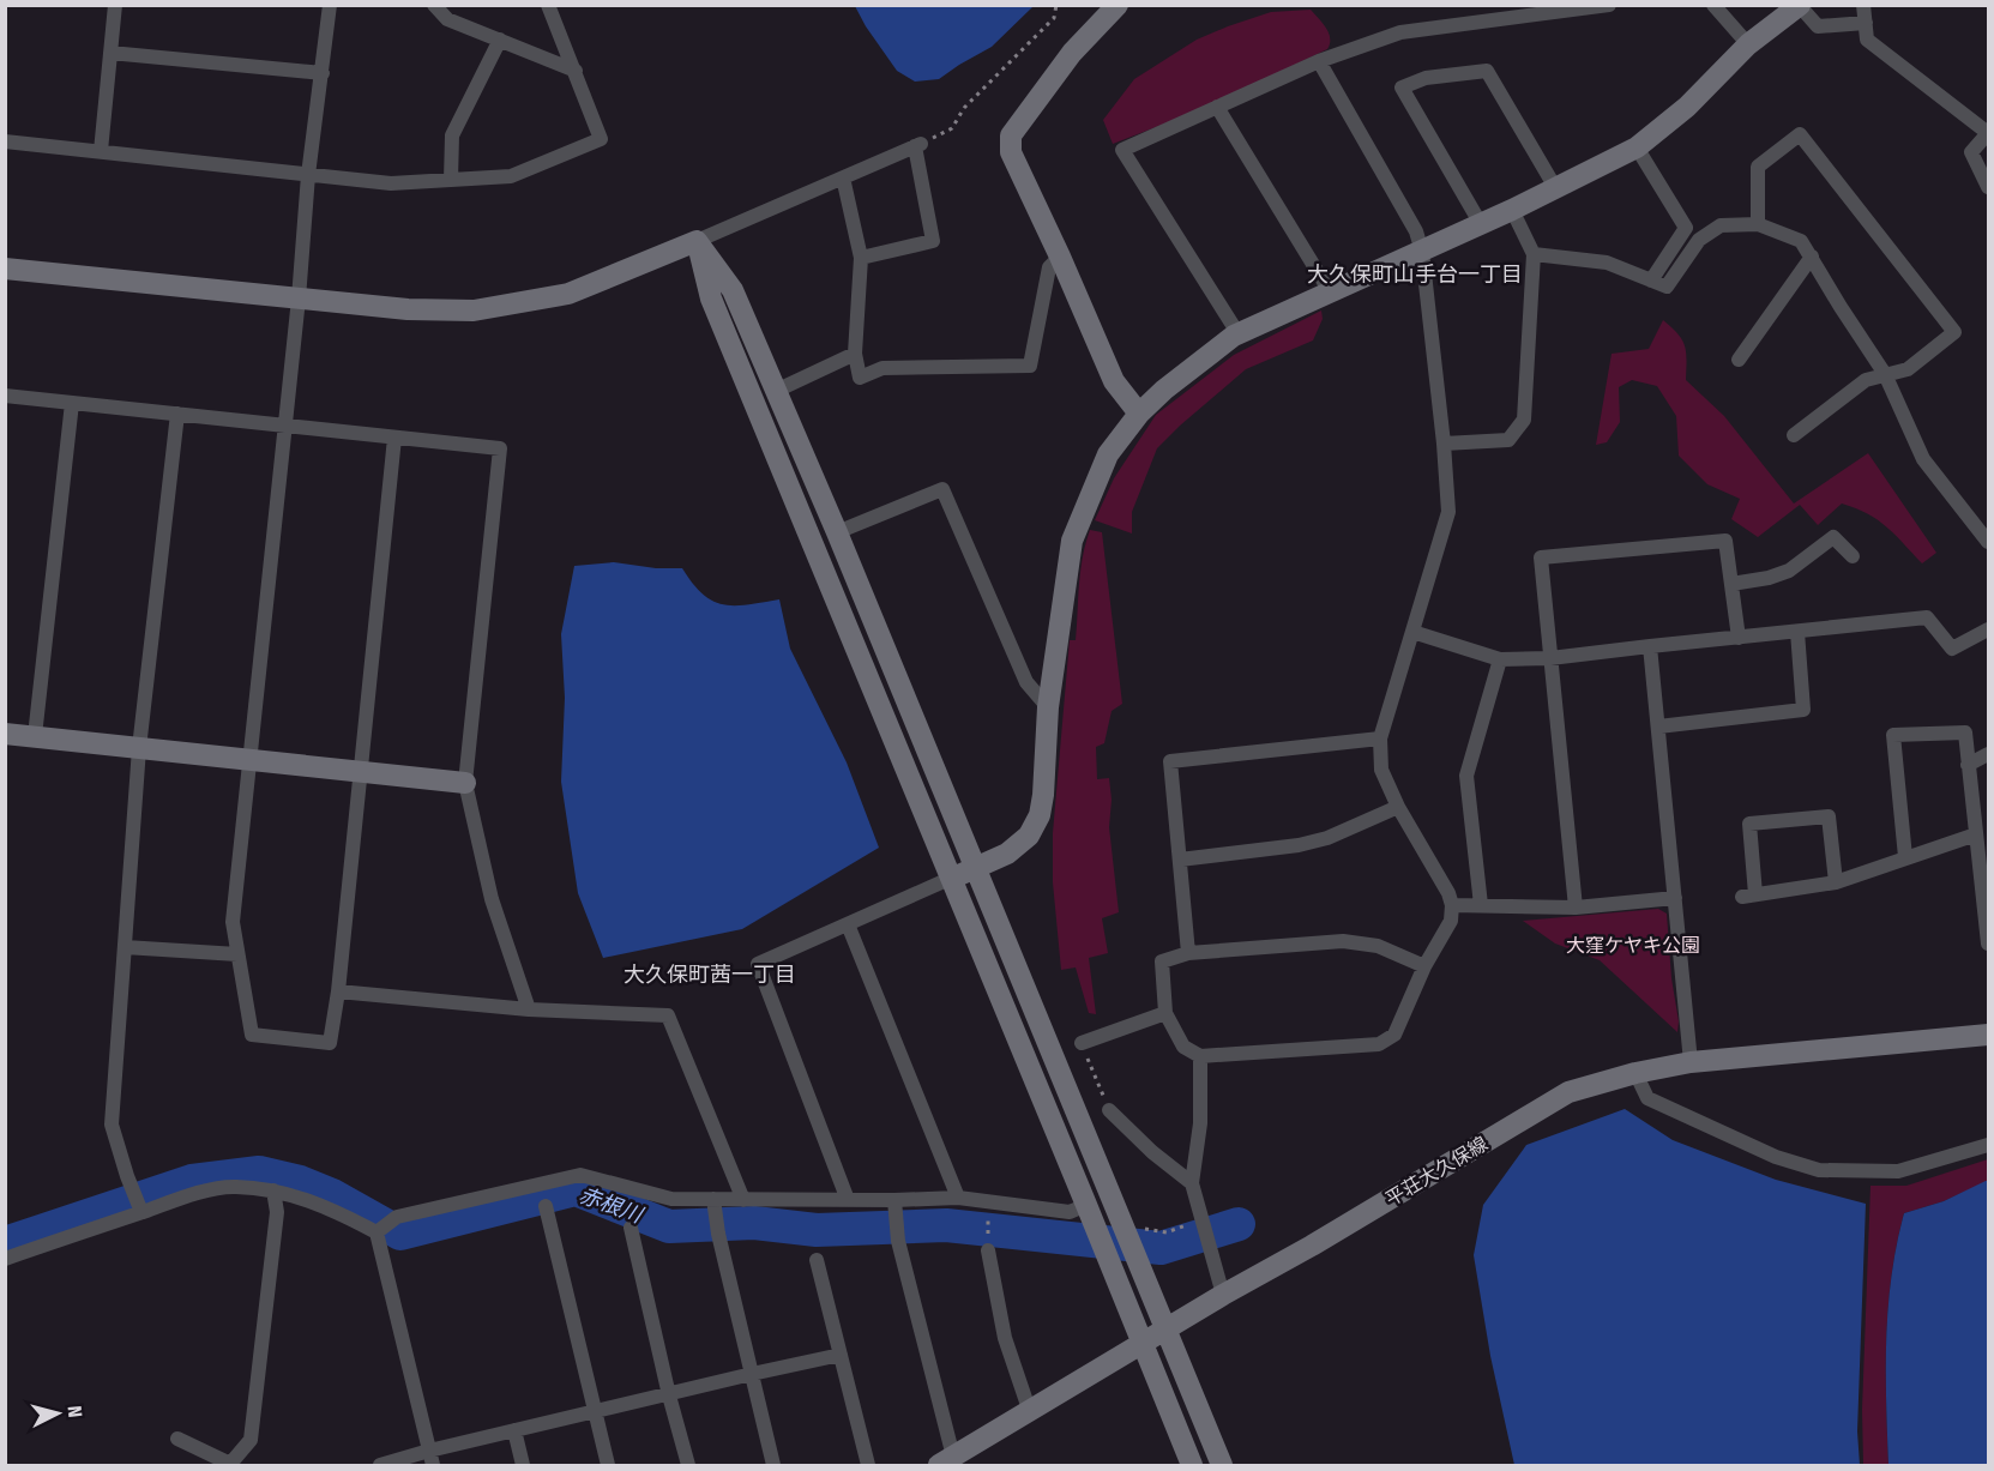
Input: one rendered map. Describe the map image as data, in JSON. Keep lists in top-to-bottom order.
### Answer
{
  "streets": {
    "street": ["平荘大久保線"]
  },
  "districts": ["大久保町山手台一丁目", "大久保町茜一丁目"],
  "water": ["赤根川"],
  "parks": ["大窪ケヤキ公園"],
  "north": "right"
}
